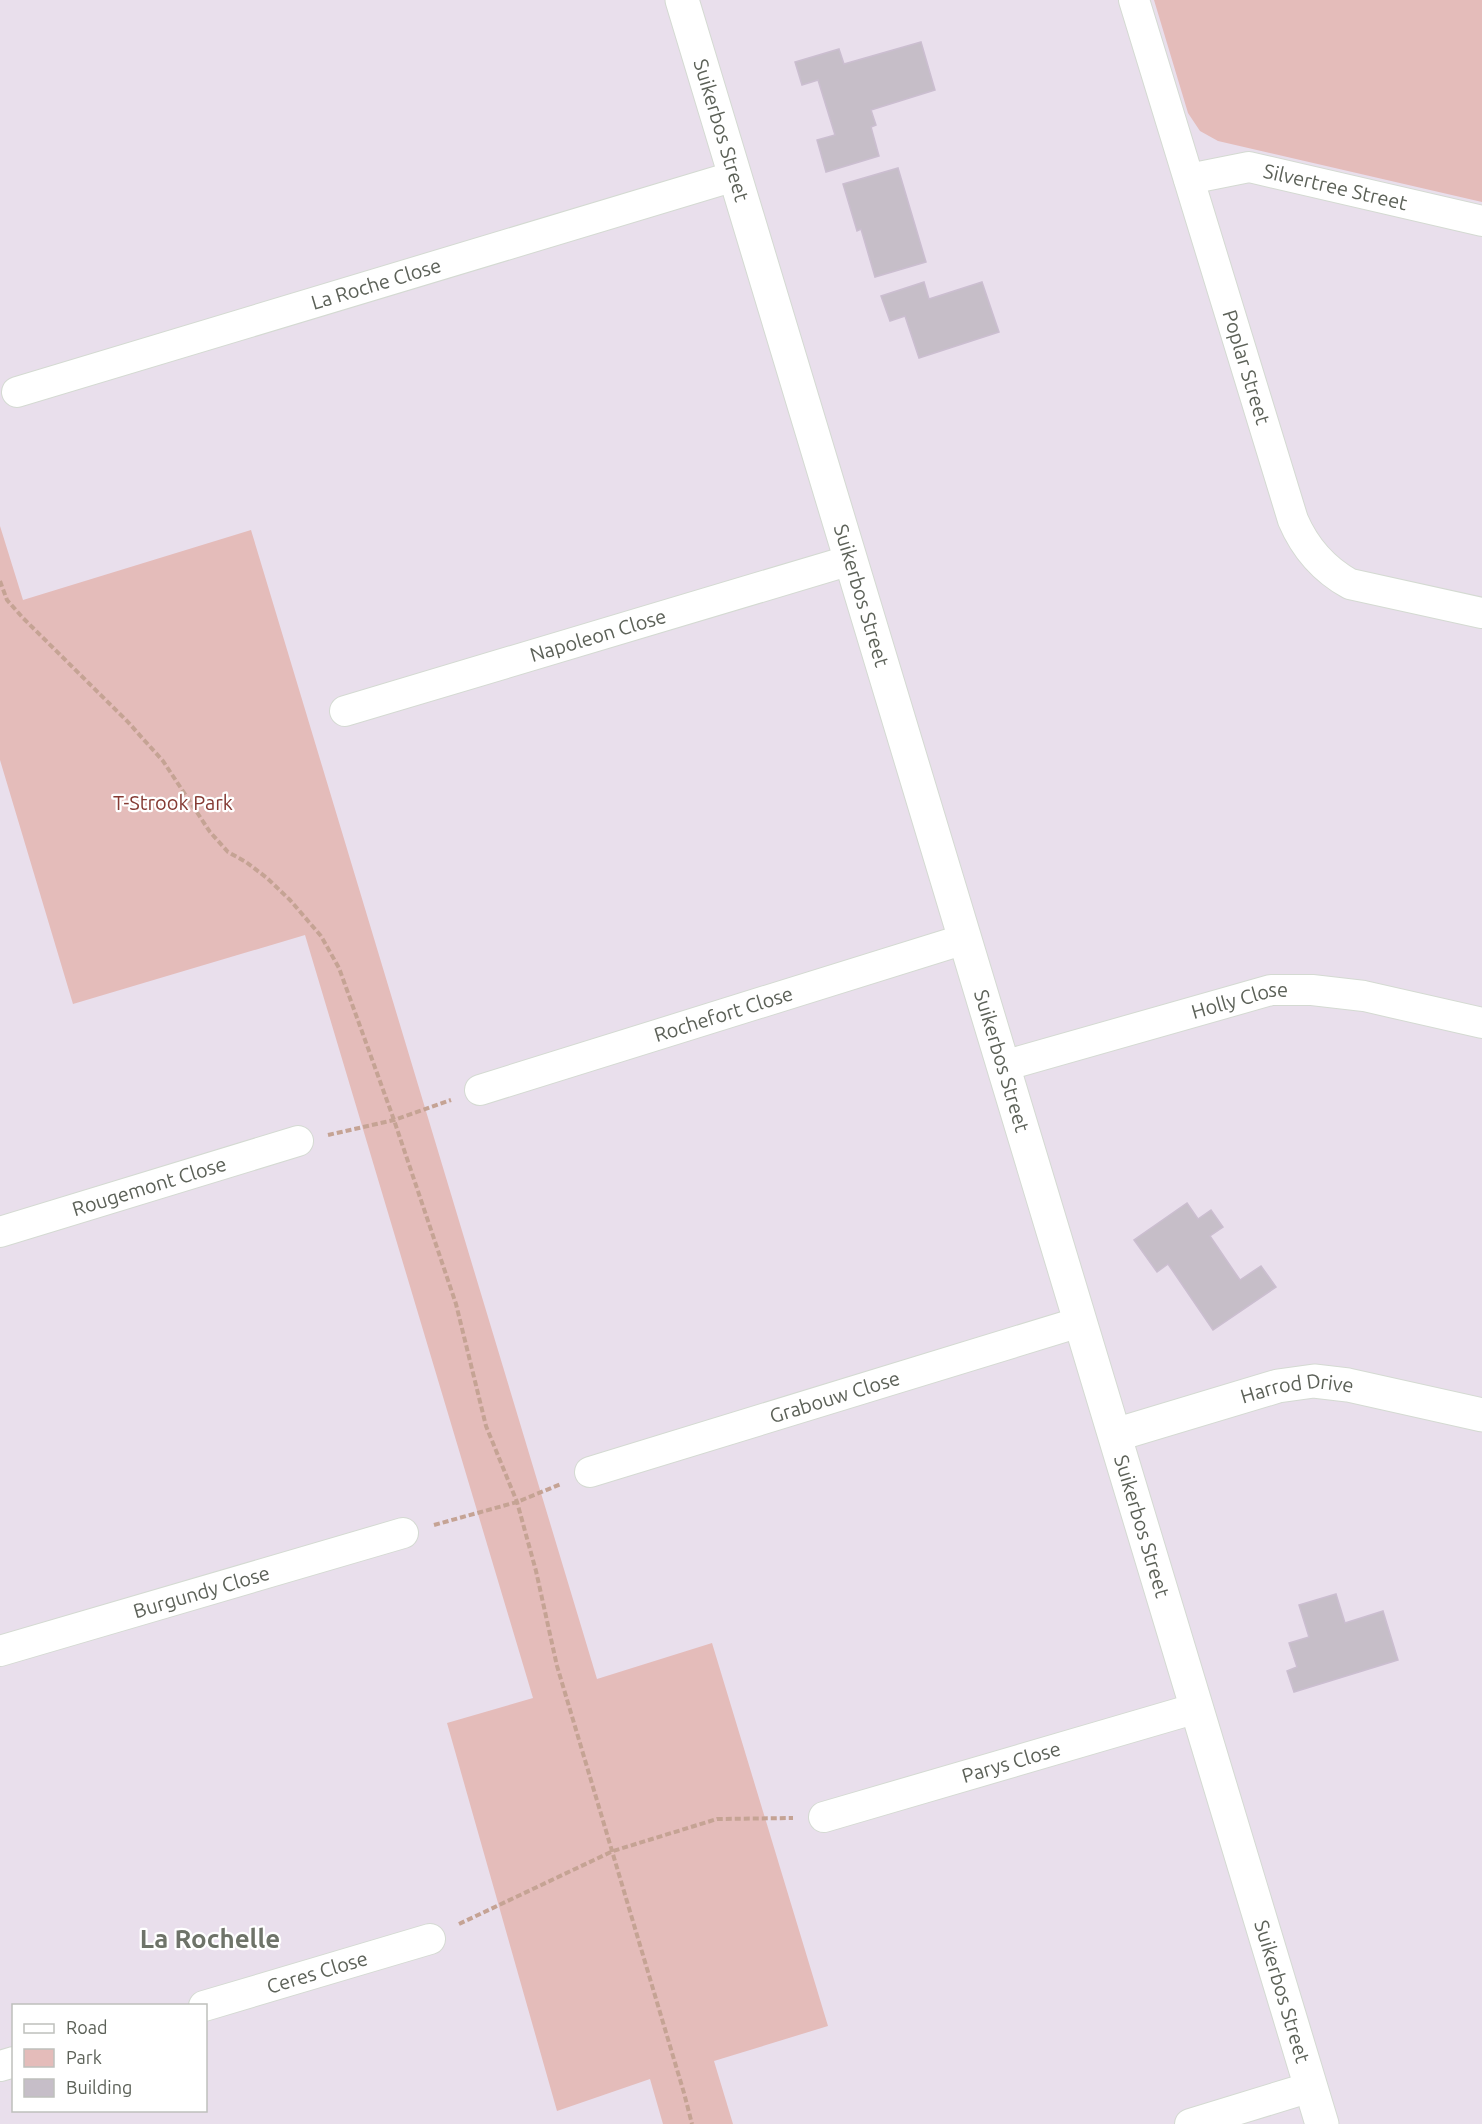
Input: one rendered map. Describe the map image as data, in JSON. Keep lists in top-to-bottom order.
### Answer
{
  "streets": {
    "street": [
      "Suikerbos Street",
      "Silvertree Street",
      "La Roche Close",
      "Poplar Street",
      "Napoleon Close",
      "Holly Close",
      "Rochefort Close",
      "Rougemont Close",
      "Harrod Drive",
      "Grabouw Close",
      "Burgundy Close",
      "Parys Close",
      "Ceres Close"
    ]
  },
  "crossings": [
    ["Suikerbos Street", "La Roche Close"],
    ["Suikerbos Street", "Napoleon Close"],
    ["Suikerbos Street", "Holly Close"],
    ["Suikerbos Street", "Rochefort Close"],
    ["Suikerbos Street", "Harrod Drive"],
    ["Suikerbos Street", "Grabouw Close"],
    ["Suikerbos Street", "Parys Close"],
    ["Silvertree Street", "Poplar Street"]
  ],
  "districts": ["La Rochelle"],
  "parks": ["T-Strook Park"],
  "legend": ["Road", "Park", "Building"]
}
